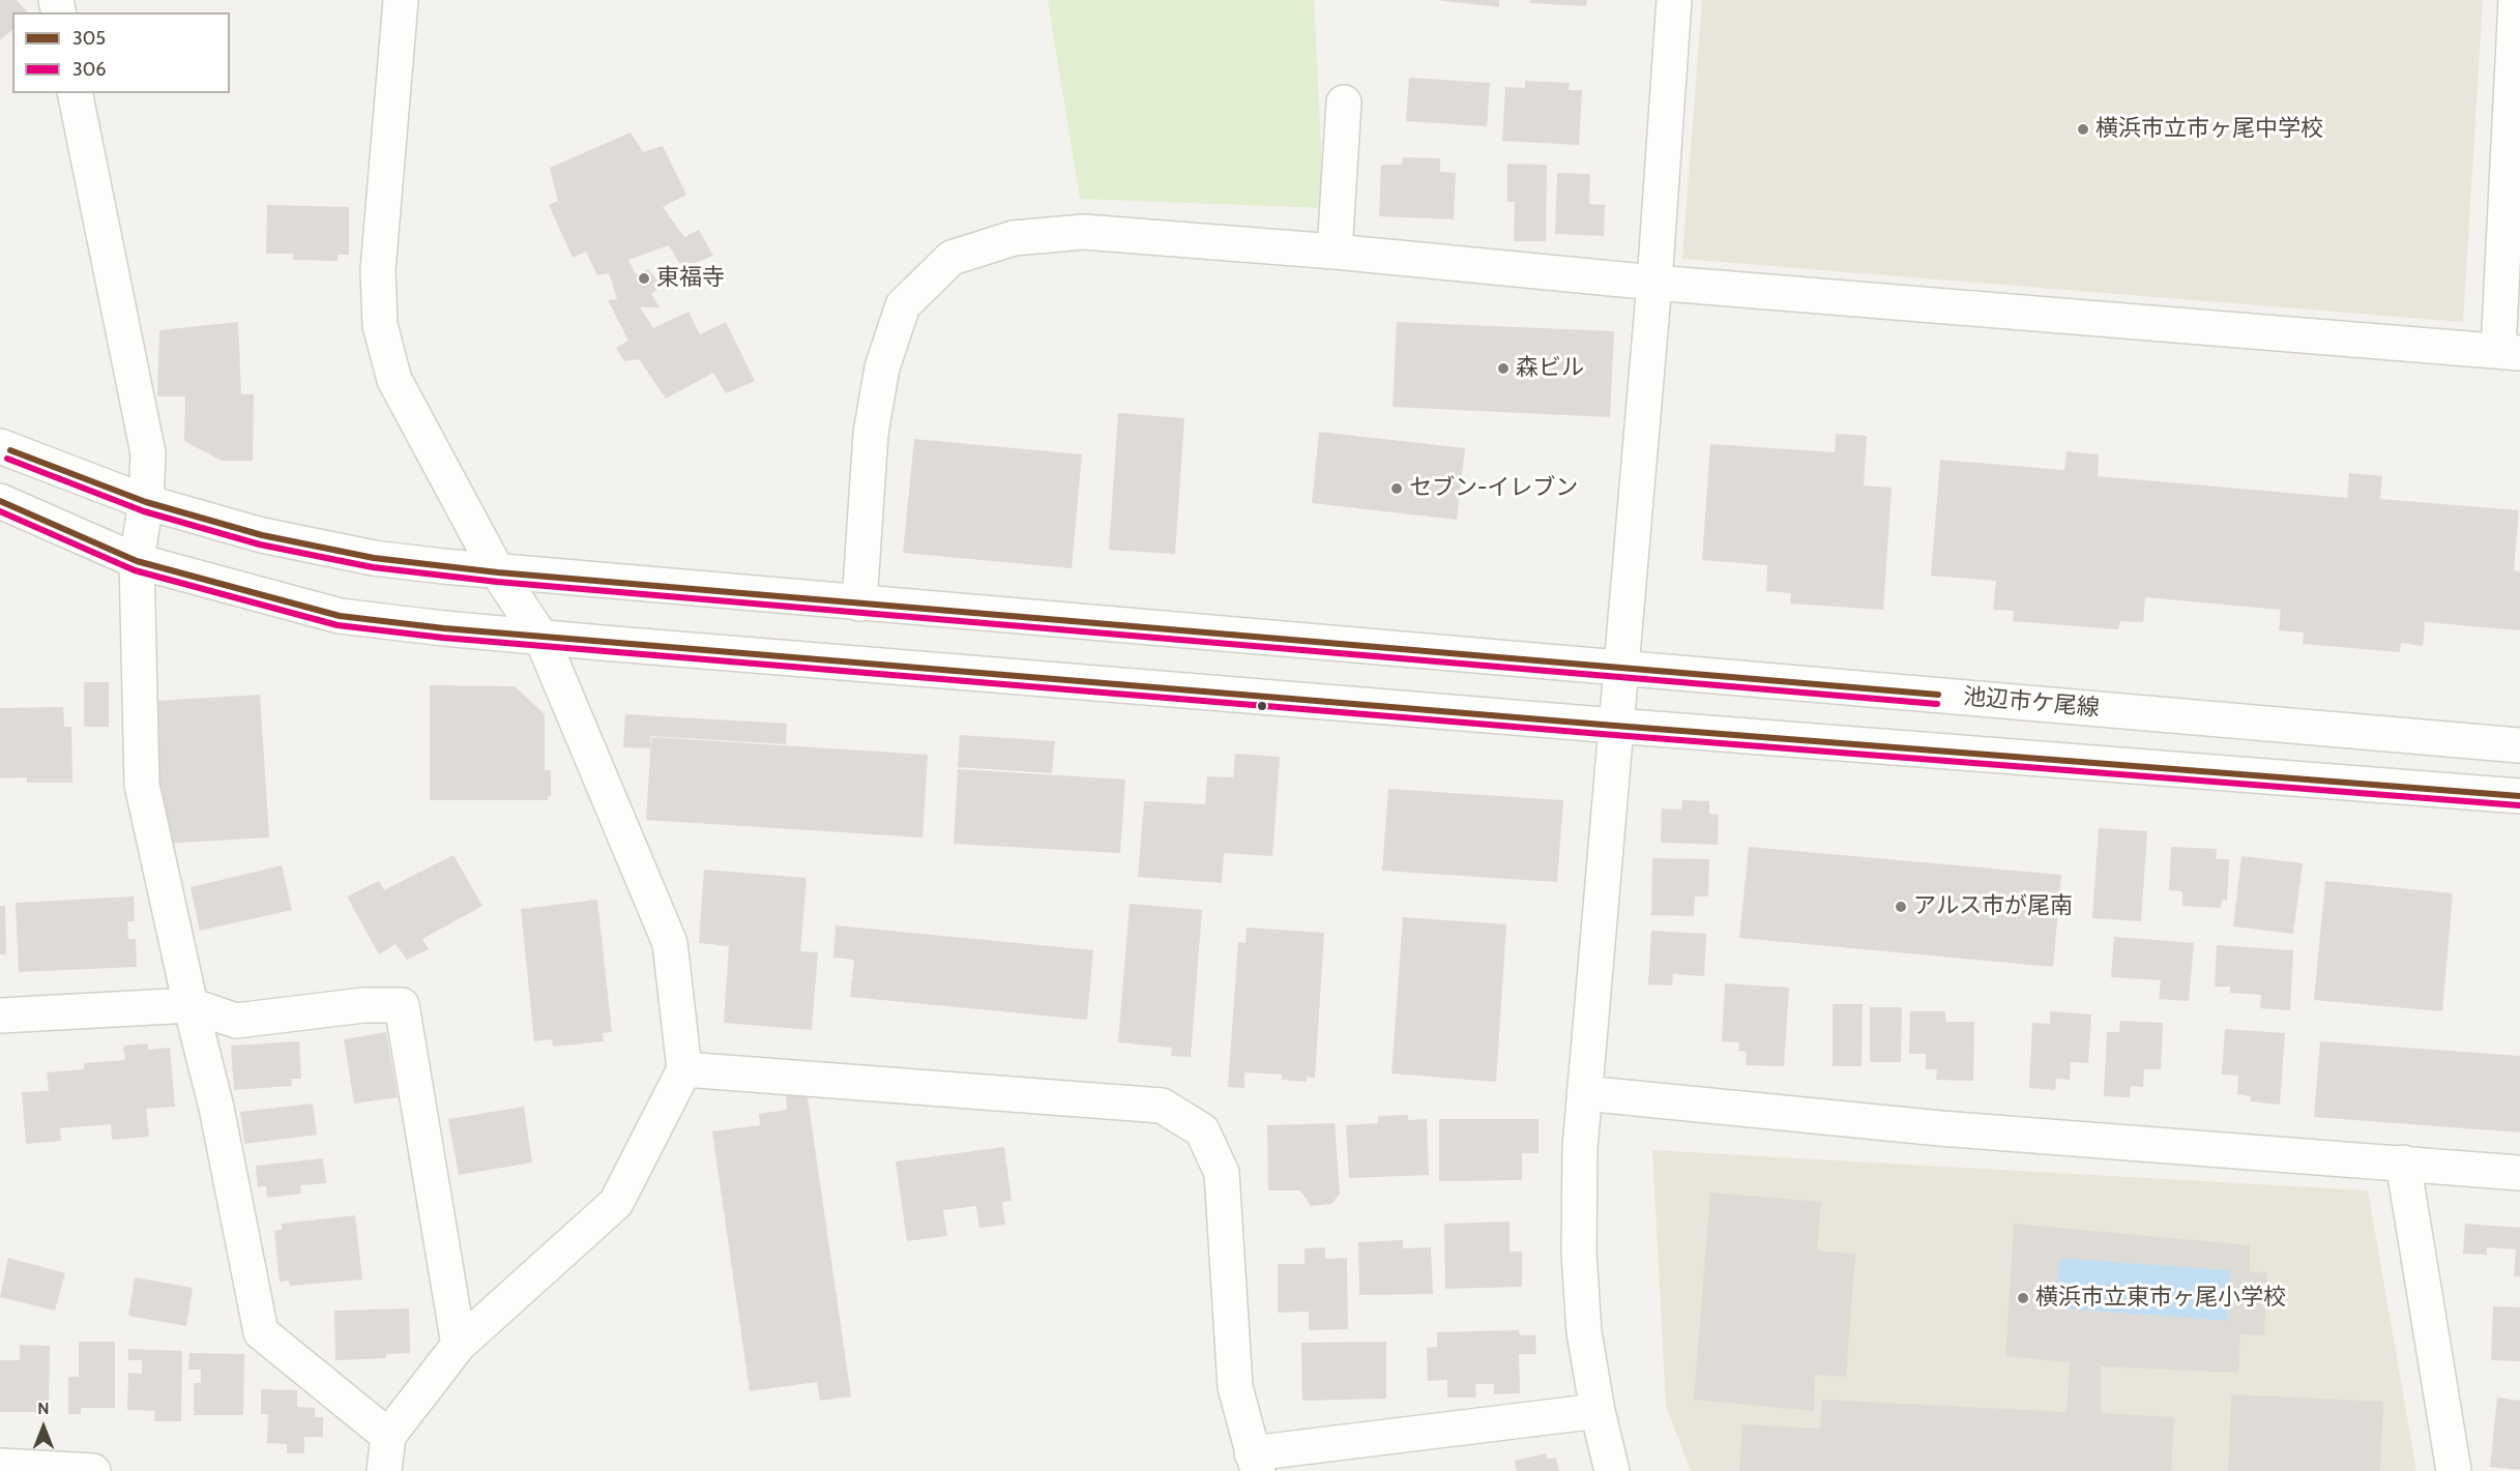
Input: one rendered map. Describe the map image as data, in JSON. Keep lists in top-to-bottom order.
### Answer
{
  "streets": {
    "street": ["池辺市ケ尾線"]
  },
  "places": [
    "横浜市立市ヶ尾中学校",
    "東福寺",
    "森ビル",
    "セブン-イレブン",
    "アルス市が尾南",
    "横浜市立東市ヶ尾小学校"
  ],
  "lines": ["transit line 305", "transit line 306"],
  "legend": ["305", "306"],
  "north": "top"
}
